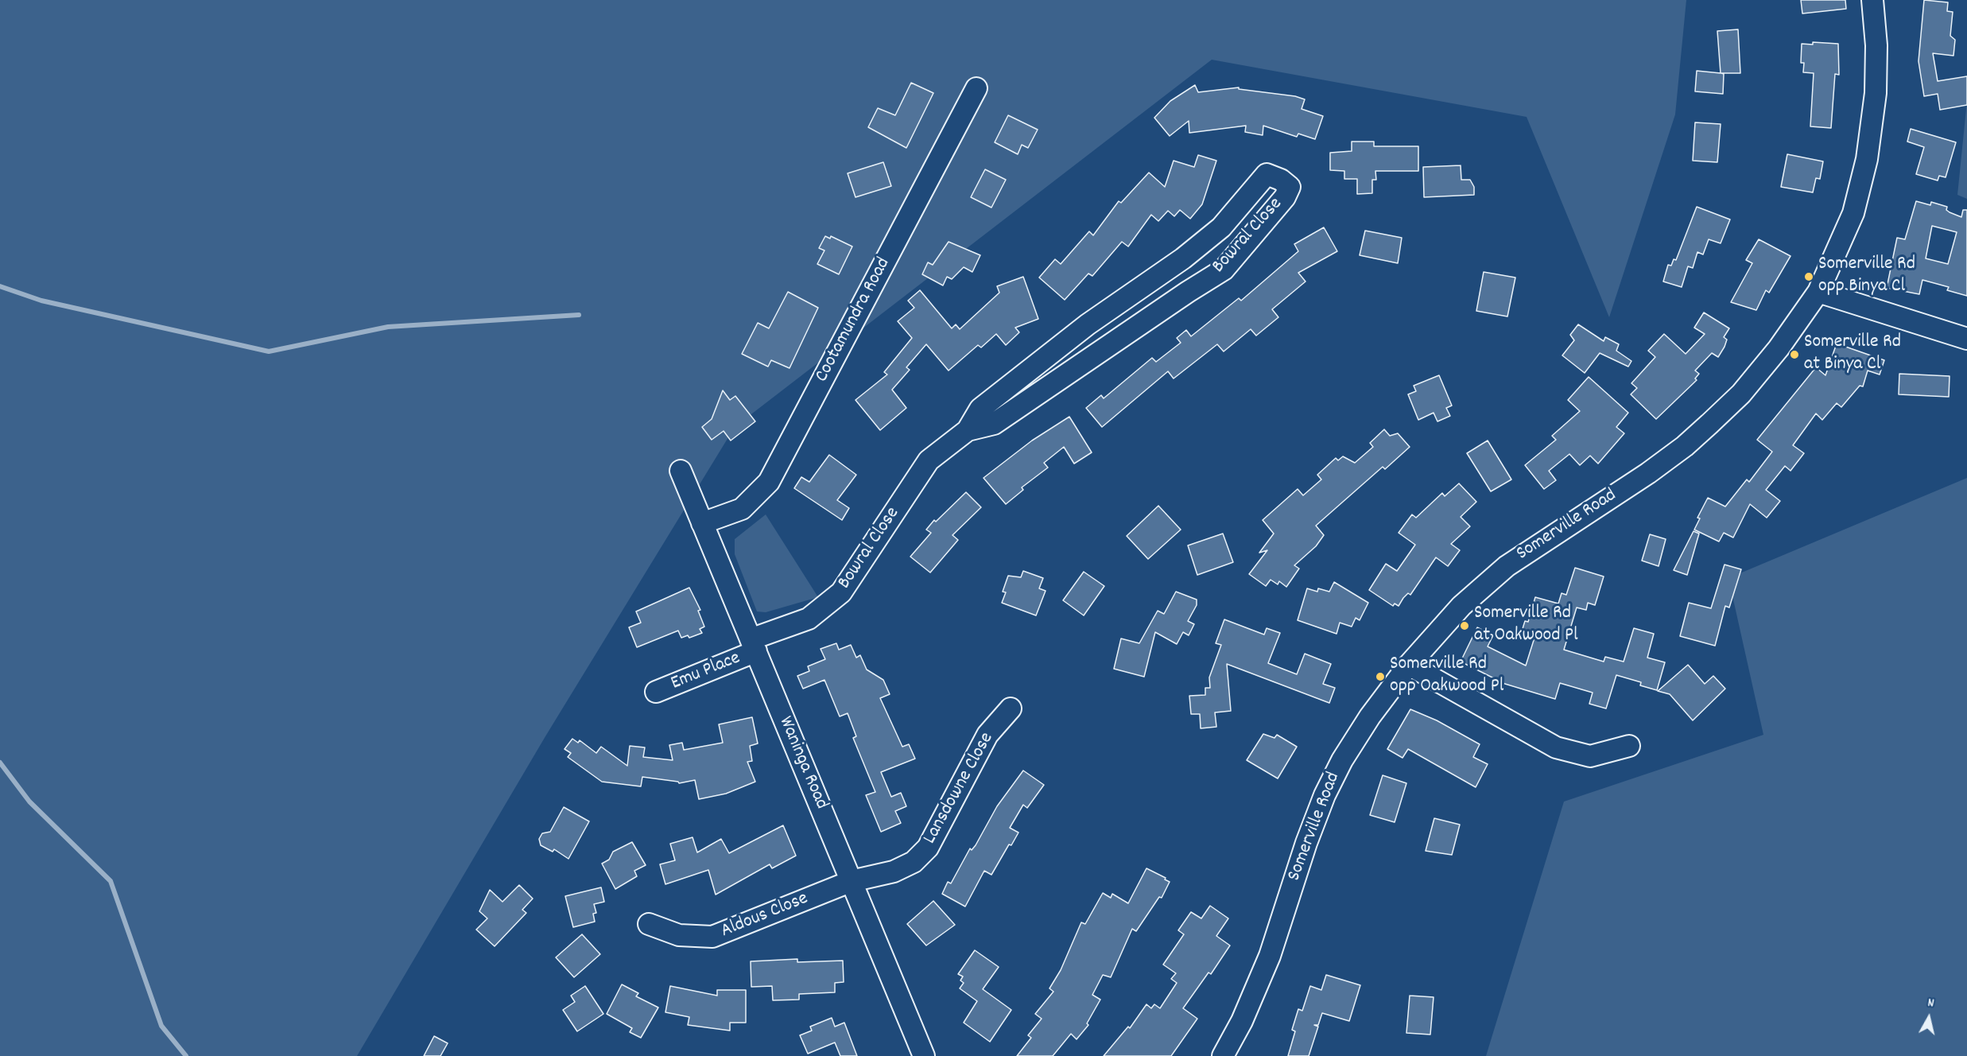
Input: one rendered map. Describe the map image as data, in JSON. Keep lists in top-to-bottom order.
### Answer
{
  "streets": {
    "street": [
      "Bowral Close",
      "Cootamundra Road",
      "Somerville Road",
      "Emu Place",
      "Waninga Road",
      "Lansdowne Close",
      "Aldous Close"
    ]
  },
  "crossings": [
    ["Bowral Close", "Emu Place"],
    ["Bowral Close", "Waninga Road"],
    ["Cootamundra Road", "Waninga Road"],
    ["Emu Place", "Waninga Road"],
    ["Waninga Road", "Lansdowne Close"],
    ["Waninga Road", "Aldous Close"],
    ["Lansdowne Close", "Aldous Close"]
  ],
  "places": [
    "Somerville Rd opp Binya Cl",
    "Somerville Rd at Binya Cl",
    "Somerville Rd at Oakwood Pl",
    "Somerville Rd opp Oakwood Pl"
  ],
  "north": "top"
}
